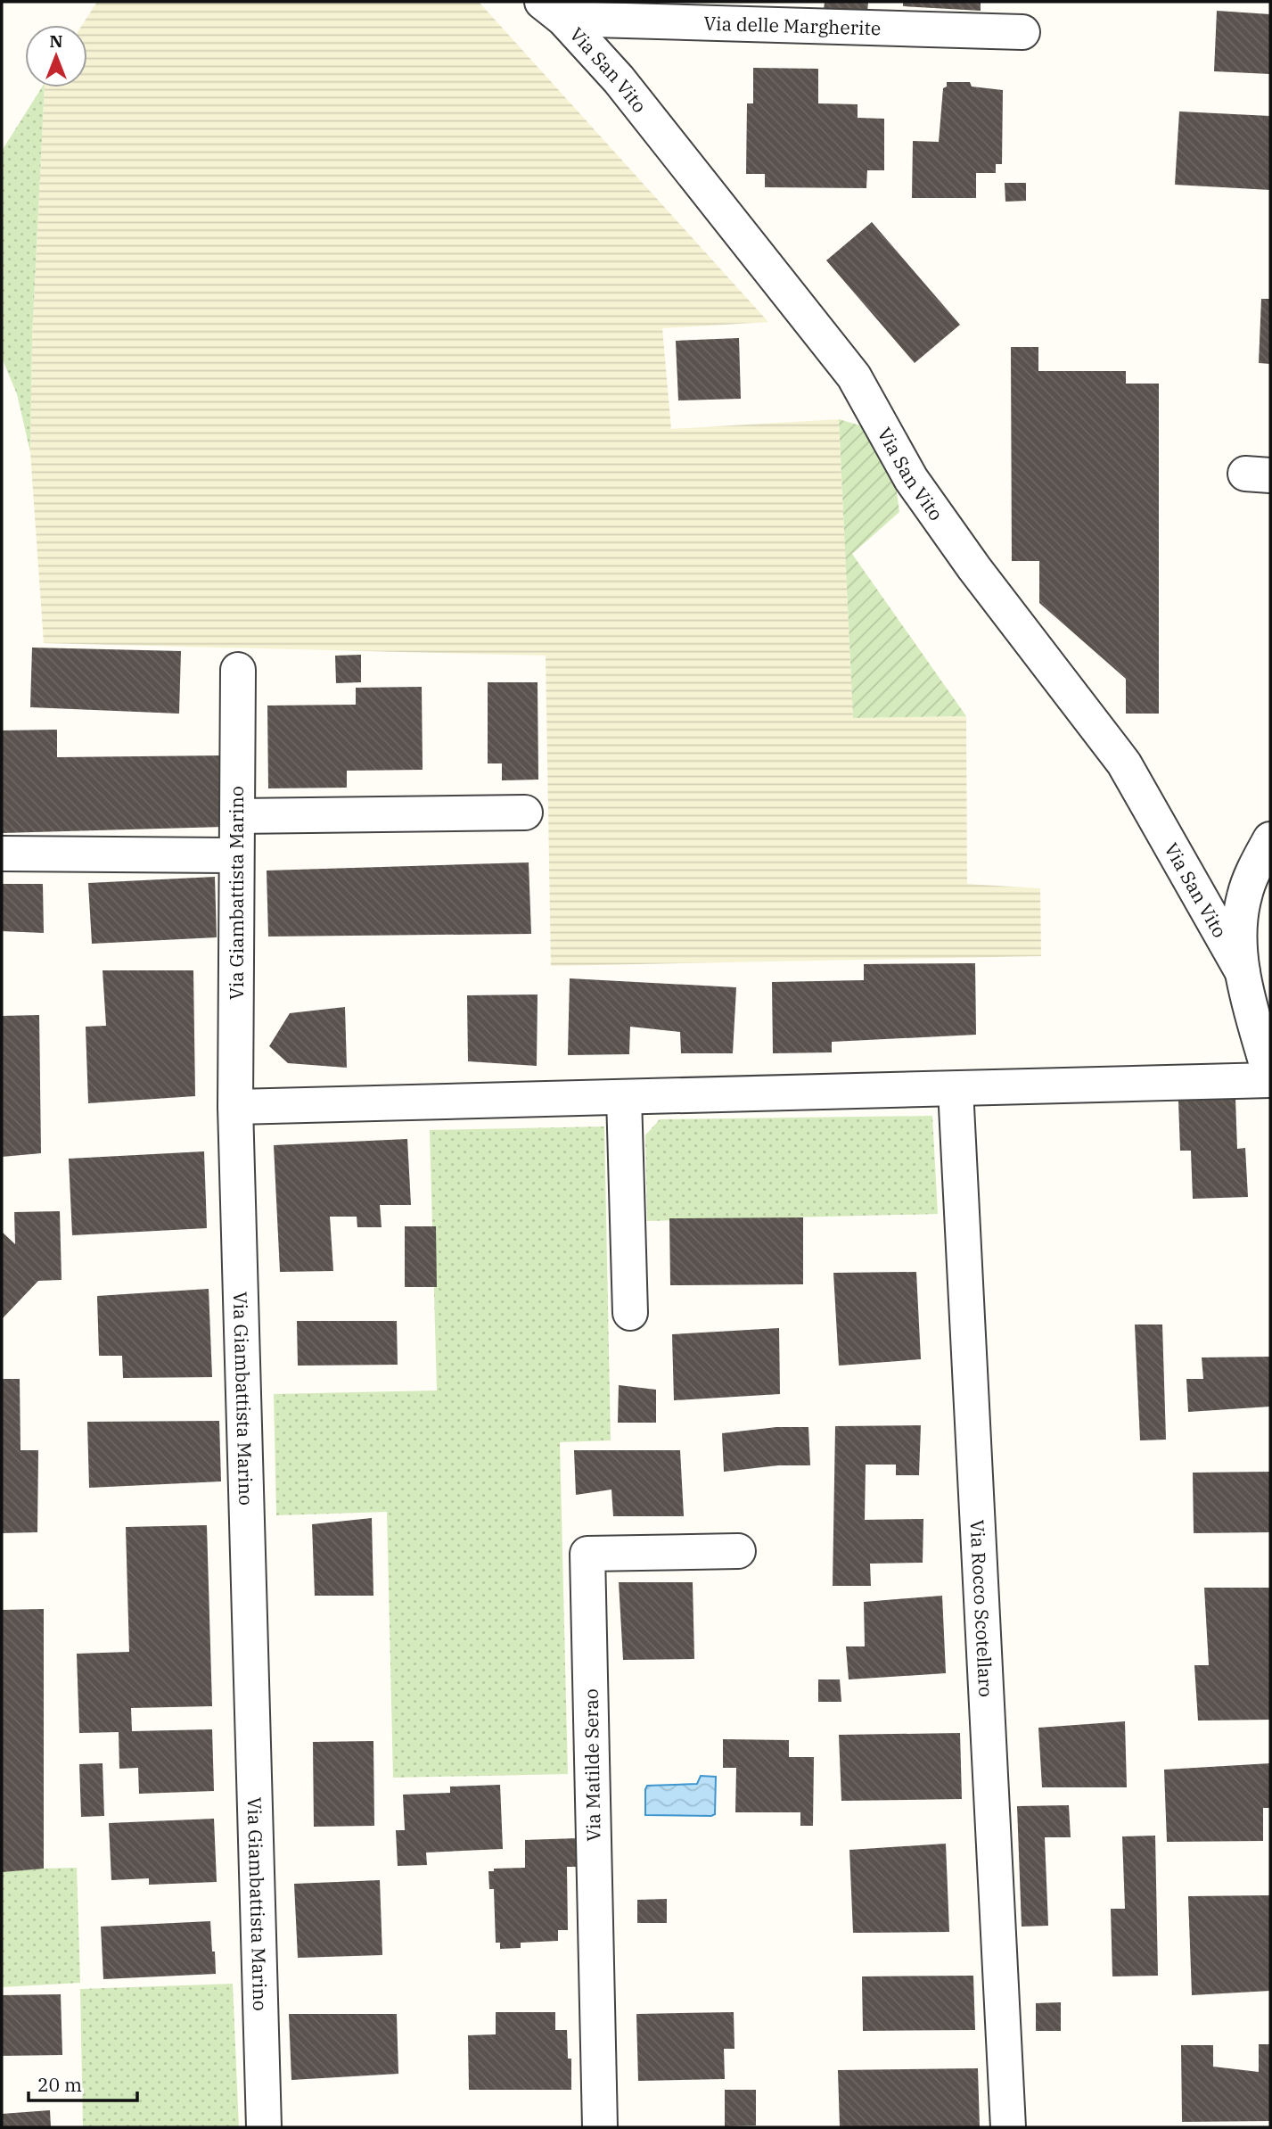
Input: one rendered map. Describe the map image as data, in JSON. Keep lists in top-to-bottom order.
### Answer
{
  "streets": {
    "street": [
      "Via delle Margherite",
      "Via San Vito",
      "Via Giambattista Marino",
      "Via Rocco Scotellaro",
      "Via Matilde Serao"
    ]
  },
  "crossings": [
    ["Via delle Margherite", "Via San Vito"]
  ],
  "scale_bar": "20 m",
  "north": "top"
}
